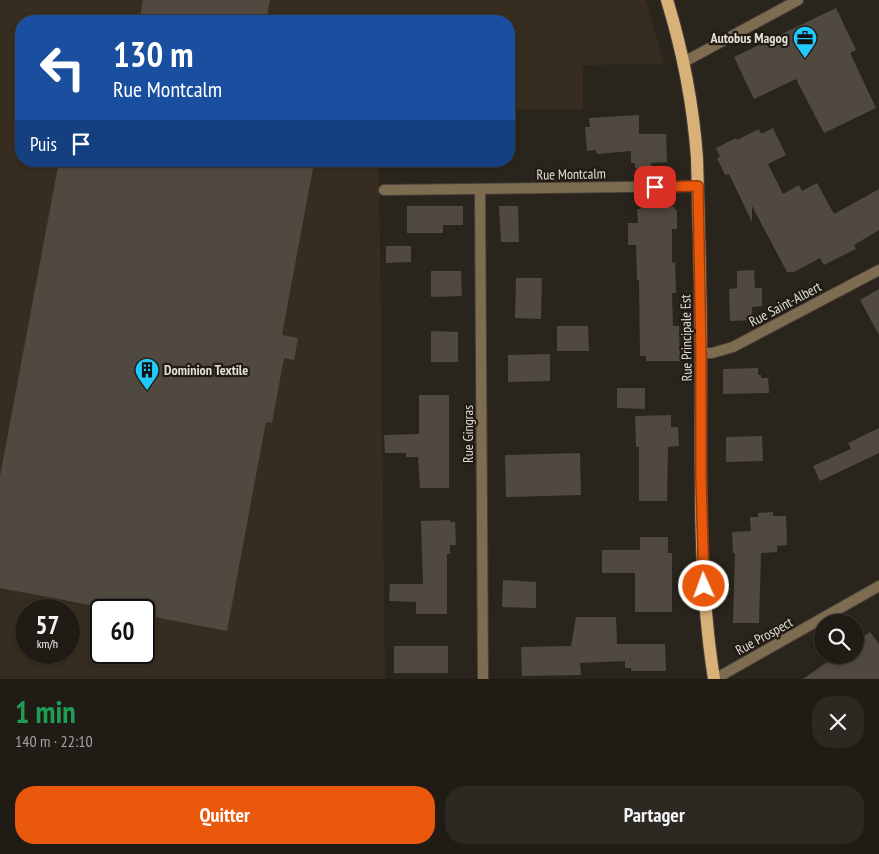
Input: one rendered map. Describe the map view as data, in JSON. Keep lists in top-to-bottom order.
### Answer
{
  "streets": {
    "main road": ["Rue Principale Est"],
    "street": [
      "Rue Montcalm",
      "Rue Saint-Albert",
      "Rue Gingras",
      "Rue Prospect"
    ]
  },
  "crossings": [
    ["Rue Montcalm", "Rue Principale Est"],
    ["Rue Montcalm", "Rue Gingras"],
    ["Rue Saint-Albert", "Rue Principale Est"],
    ["Rue Principale Est", "Rue Prospect"]
  ],
  "places": {
    "office": ["Autobus Magog"],
    "building": ["Dominion Textile"]
  },
  "page": {
    "turn": ["130 m", "Rue Montcalm"],
    "then": "Puis",
    "speed": "57 km/h",
    "limit": "60",
    "heading": ["1 min", "140 m · 22:10"],
    "buttons": ["Quitter", "Partager"]
  }
}
